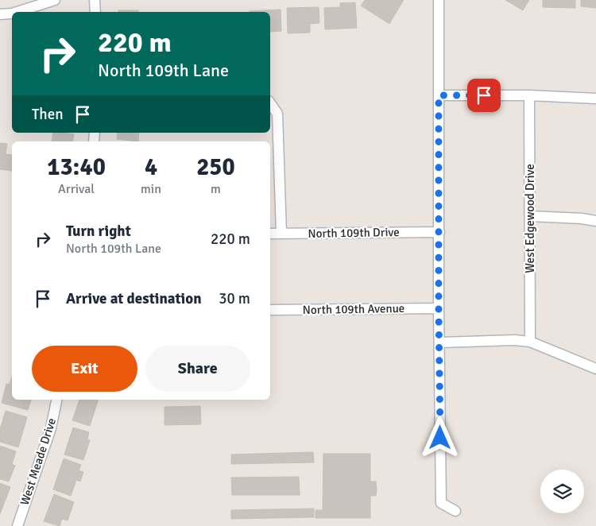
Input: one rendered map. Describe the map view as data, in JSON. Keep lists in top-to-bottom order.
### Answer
{
  "streets": {
    "street": [
      "West Edgewood Drive",
      "North 109th Drive",
      "North 109th Avenue",
      "West Meade Drive"
    ]
  },
  "page": {
    "turn": ["220 m", "North 109th Lane"],
    "then": "Then",
    "eta": [
      "13:40",
      "Arrival",
      "4",
      "min",
      "250",
      "m"
    ],
    "list": [
      {
        "name": "Turn right",
        "note": "North 109th Lane",
        "value": "220 m"
      },
      {
        "name": "Arrive at destination",
        "value": "30 m"
      }
    ],
    "buttons": ["Exit", "Share"]
  }
}
